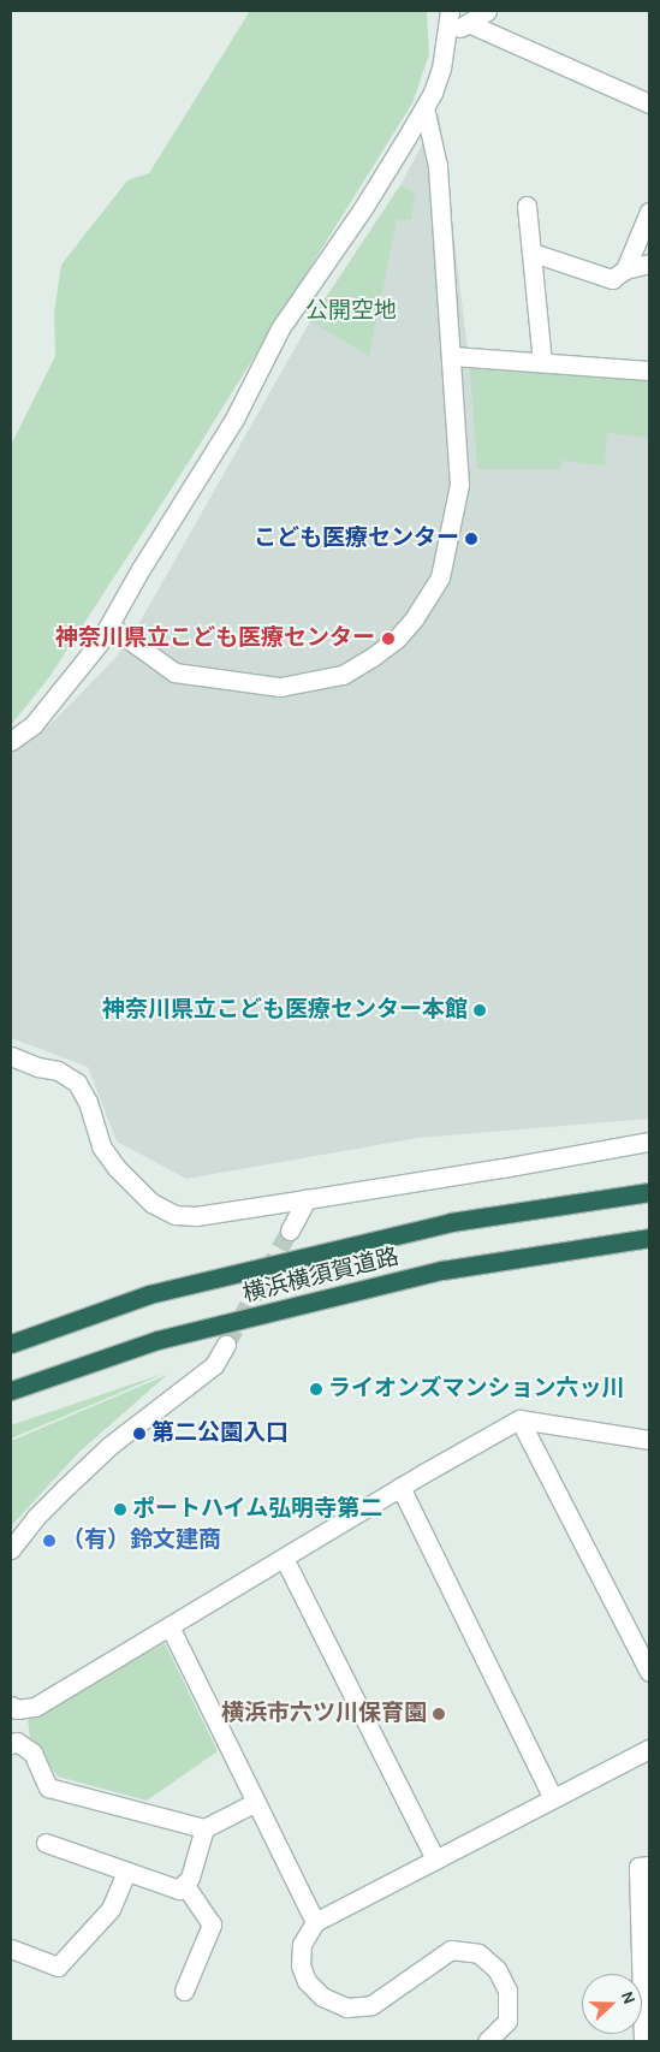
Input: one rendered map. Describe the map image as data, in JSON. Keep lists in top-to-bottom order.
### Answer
{
  "streets": {
    "highway": ["横浜横須賀道路"]
  },
  "parks": ["公開空地"],
  "places": [
    "こども医療センター",
    "神奈川県立こども医療センター",
    "神奈川県立こども医療センター本館",
    "ライオンズマンション六ッ川",
    "第二公園入口",
    "ポートハイム弘明寺第二",
    "（有）鈴文建商",
    "横浜市六ツ川保育園"
  ],
  "north": "right"
}
